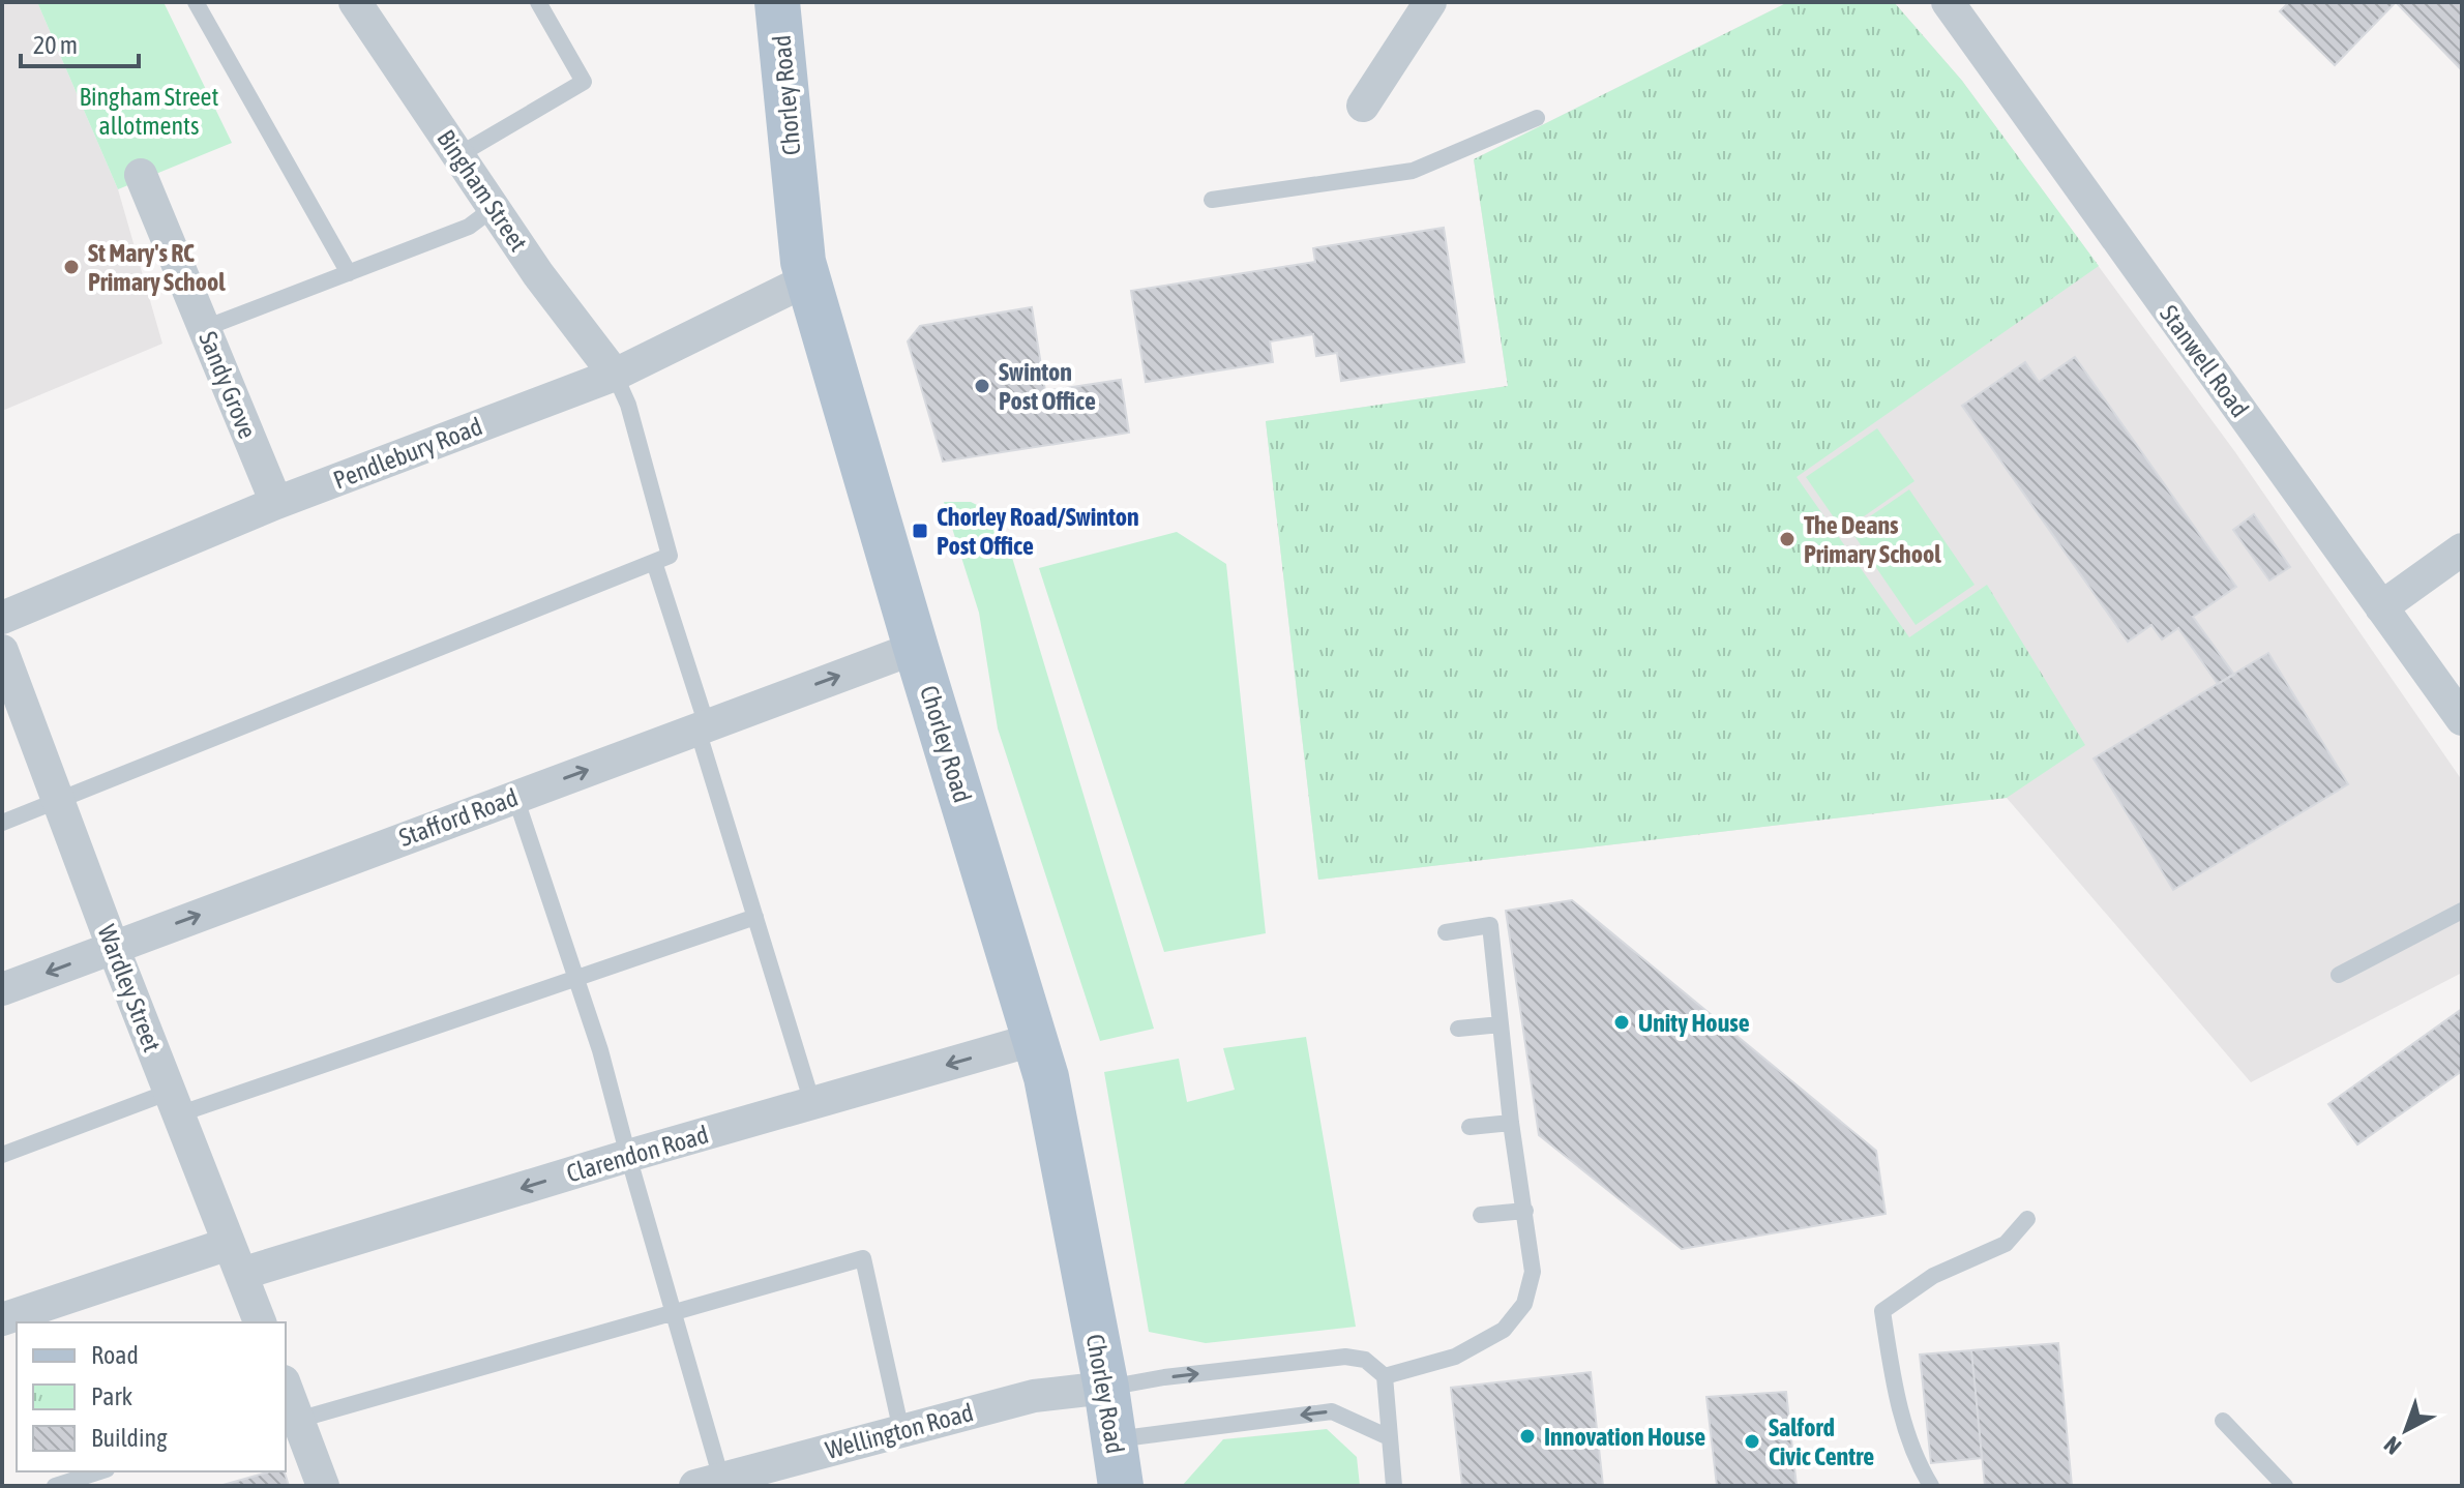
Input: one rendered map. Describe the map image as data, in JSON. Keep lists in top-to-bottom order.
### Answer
{
  "streets": {
    "main road": ["Chorley Road"],
    "street": [
      "Bingham Street",
      "Stanwell Road",
      "Sandy Grove",
      "Pendlebury Road",
      "Stafford Road",
      "Wardley Street",
      "Clarendon Road",
      "Wellington Road"
    ]
  },
  "crossings": [
    ["Chorley Road", "Pendlebury Road"],
    ["Chorley Road", "Stafford Road"],
    ["Chorley Road", "Clarendon Road"],
    ["Chorley Road", "Wellington Road"],
    ["Bingham Street", "Pendlebury Road"],
    ["Sandy Grove", "Pendlebury Road"],
    ["Stafford Road", "Wardley Street"],
    ["Wardley Street", "Clarendon Road"]
  ],
  "one_way": ["Clarendon Road"],
  "parks": ["Bingham Street allotments"],
  "places": {
    "other": [
      "St Mary's RC Primary School",
      "Swinton Post Office",
      "The Deans Primary School",
      "Unity House",
      "Innovation House",
      "Salford Civic Centre"
    ],
    "transit": ["Chorley Road/Swinton Post Office"]
  },
  "legend": ["Road", "Park", "Building"],
  "scale_bar": "20 m",
  "north": "bottom left"
}
